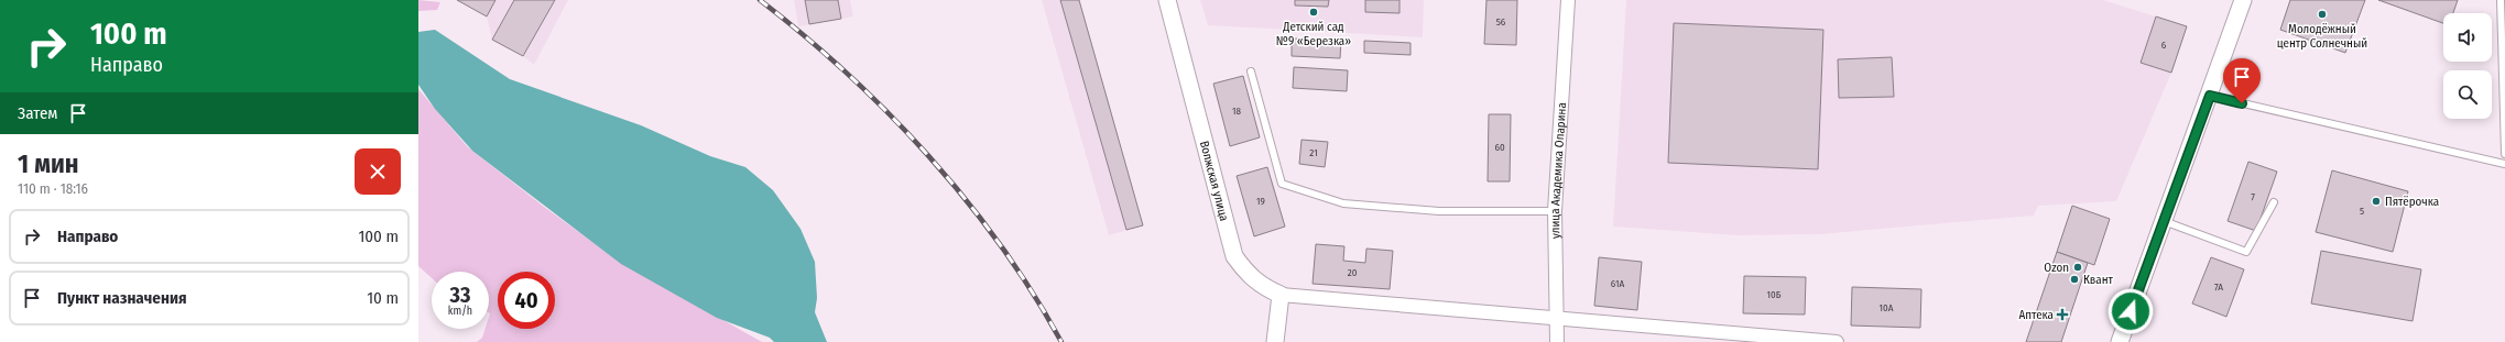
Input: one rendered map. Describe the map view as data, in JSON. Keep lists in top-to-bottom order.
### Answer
{
  "streets": {
    "street": ["улица Академика Опарина", "Волжская улица"]
  },
  "places": {
    "other": [
      "Детский сад №9 «Березка»",
      "Молодёжный центр Солнечный",
      "Пятёрочка",
      "Ozon",
      "Квант"
    ],
    "health": ["Аптека"]
  },
  "house_numbers": [
    "56",
    "6",
    "18",
    "60",
    "21",
    "7",
    "19",
    "5",
    "20",
    "61А",
    "7А",
    "10Б",
    "10А"
  ],
  "page": {
    "turn": ["100 m", "Направо"],
    "then": "Затем",
    "heading": ["1 мин", "110 m · 18:16"],
    "list": [
      {
        "name": "Направо",
        "value": "100 m"
      },
      {
        "name": "Пункт назначения",
        "value": "10 m"
      }
    ],
    "speed": "33 km/h",
    "limit": "40"
  }
}
